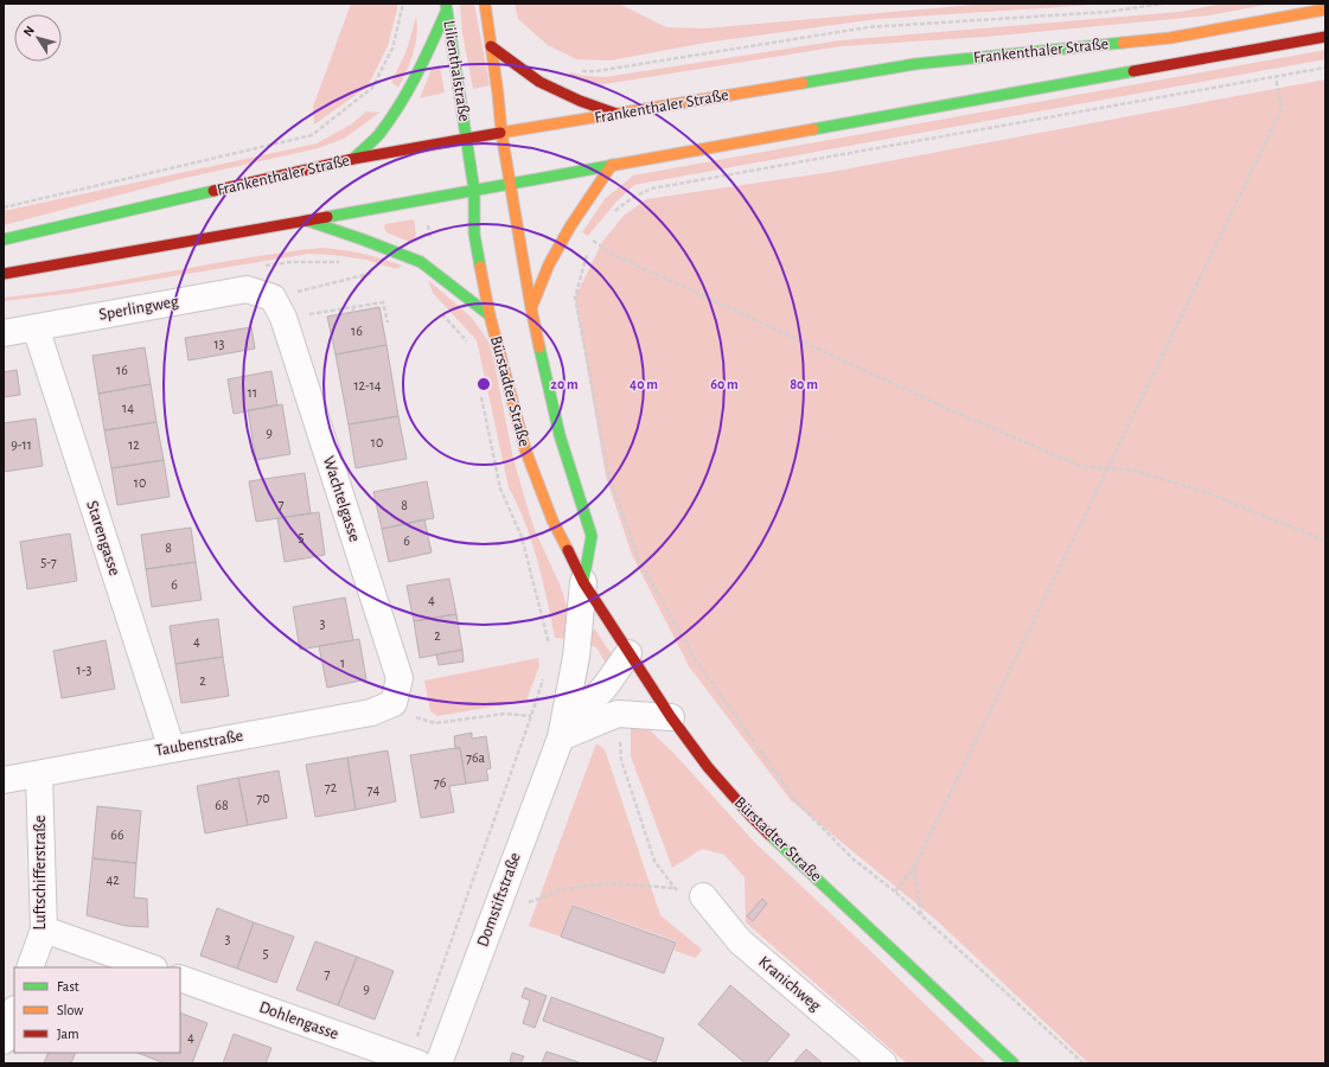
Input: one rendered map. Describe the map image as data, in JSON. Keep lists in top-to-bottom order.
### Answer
{
  "streets": {
    "main road": ["Frankenthaler Straße", "Lilienthalstraße", "Bürstadter Straße"],
    "street": [
      "Sperlingweg",
      "Wachtelgasse",
      "Starengasse",
      "Taubenstraße",
      "Luftschifferstraße",
      "Domstiftstraße",
      "Kranichweg",
      "Dohlengasse"
    ]
  },
  "crossings": [
    ["Frankenthaler Straße", "Lilienthalstraße"],
    ["Frankenthaler Straße", "Bürstadter Straße"],
    ["Lilienthalstraße", "Bürstadter Straße"],
    ["Sperlingweg", "Wachtelgasse"],
    ["Sperlingweg", "Starengasse"],
    ["Wachtelgasse", "Taubenstraße"],
    ["Starengasse", "Taubenstraße"],
    ["Taubenstraße", "Luftschifferstraße"]
  ],
  "house_numbers": [
    "16",
    "13",
    "16",
    "12-14",
    "11",
    "14",
    "9",
    "10",
    "9-11",
    "12",
    "10",
    "7",
    "8",
    "5",
    "6",
    "8",
    "5-7",
    "6",
    "4",
    "3",
    "2",
    "4",
    "1",
    "1-3",
    "2",
    "76a",
    "76",
    "72",
    "74",
    "70",
    "68",
    "66",
    "42",
    "3",
    "5",
    "7",
    "9",
    "4"
  ],
  "legend": ["Fast", "Slow", "Jam"],
  "north": "top left",
  "rings": [
    "20 m",
    "40 m",
    "60 m",
    "80 m"
  ]
}
